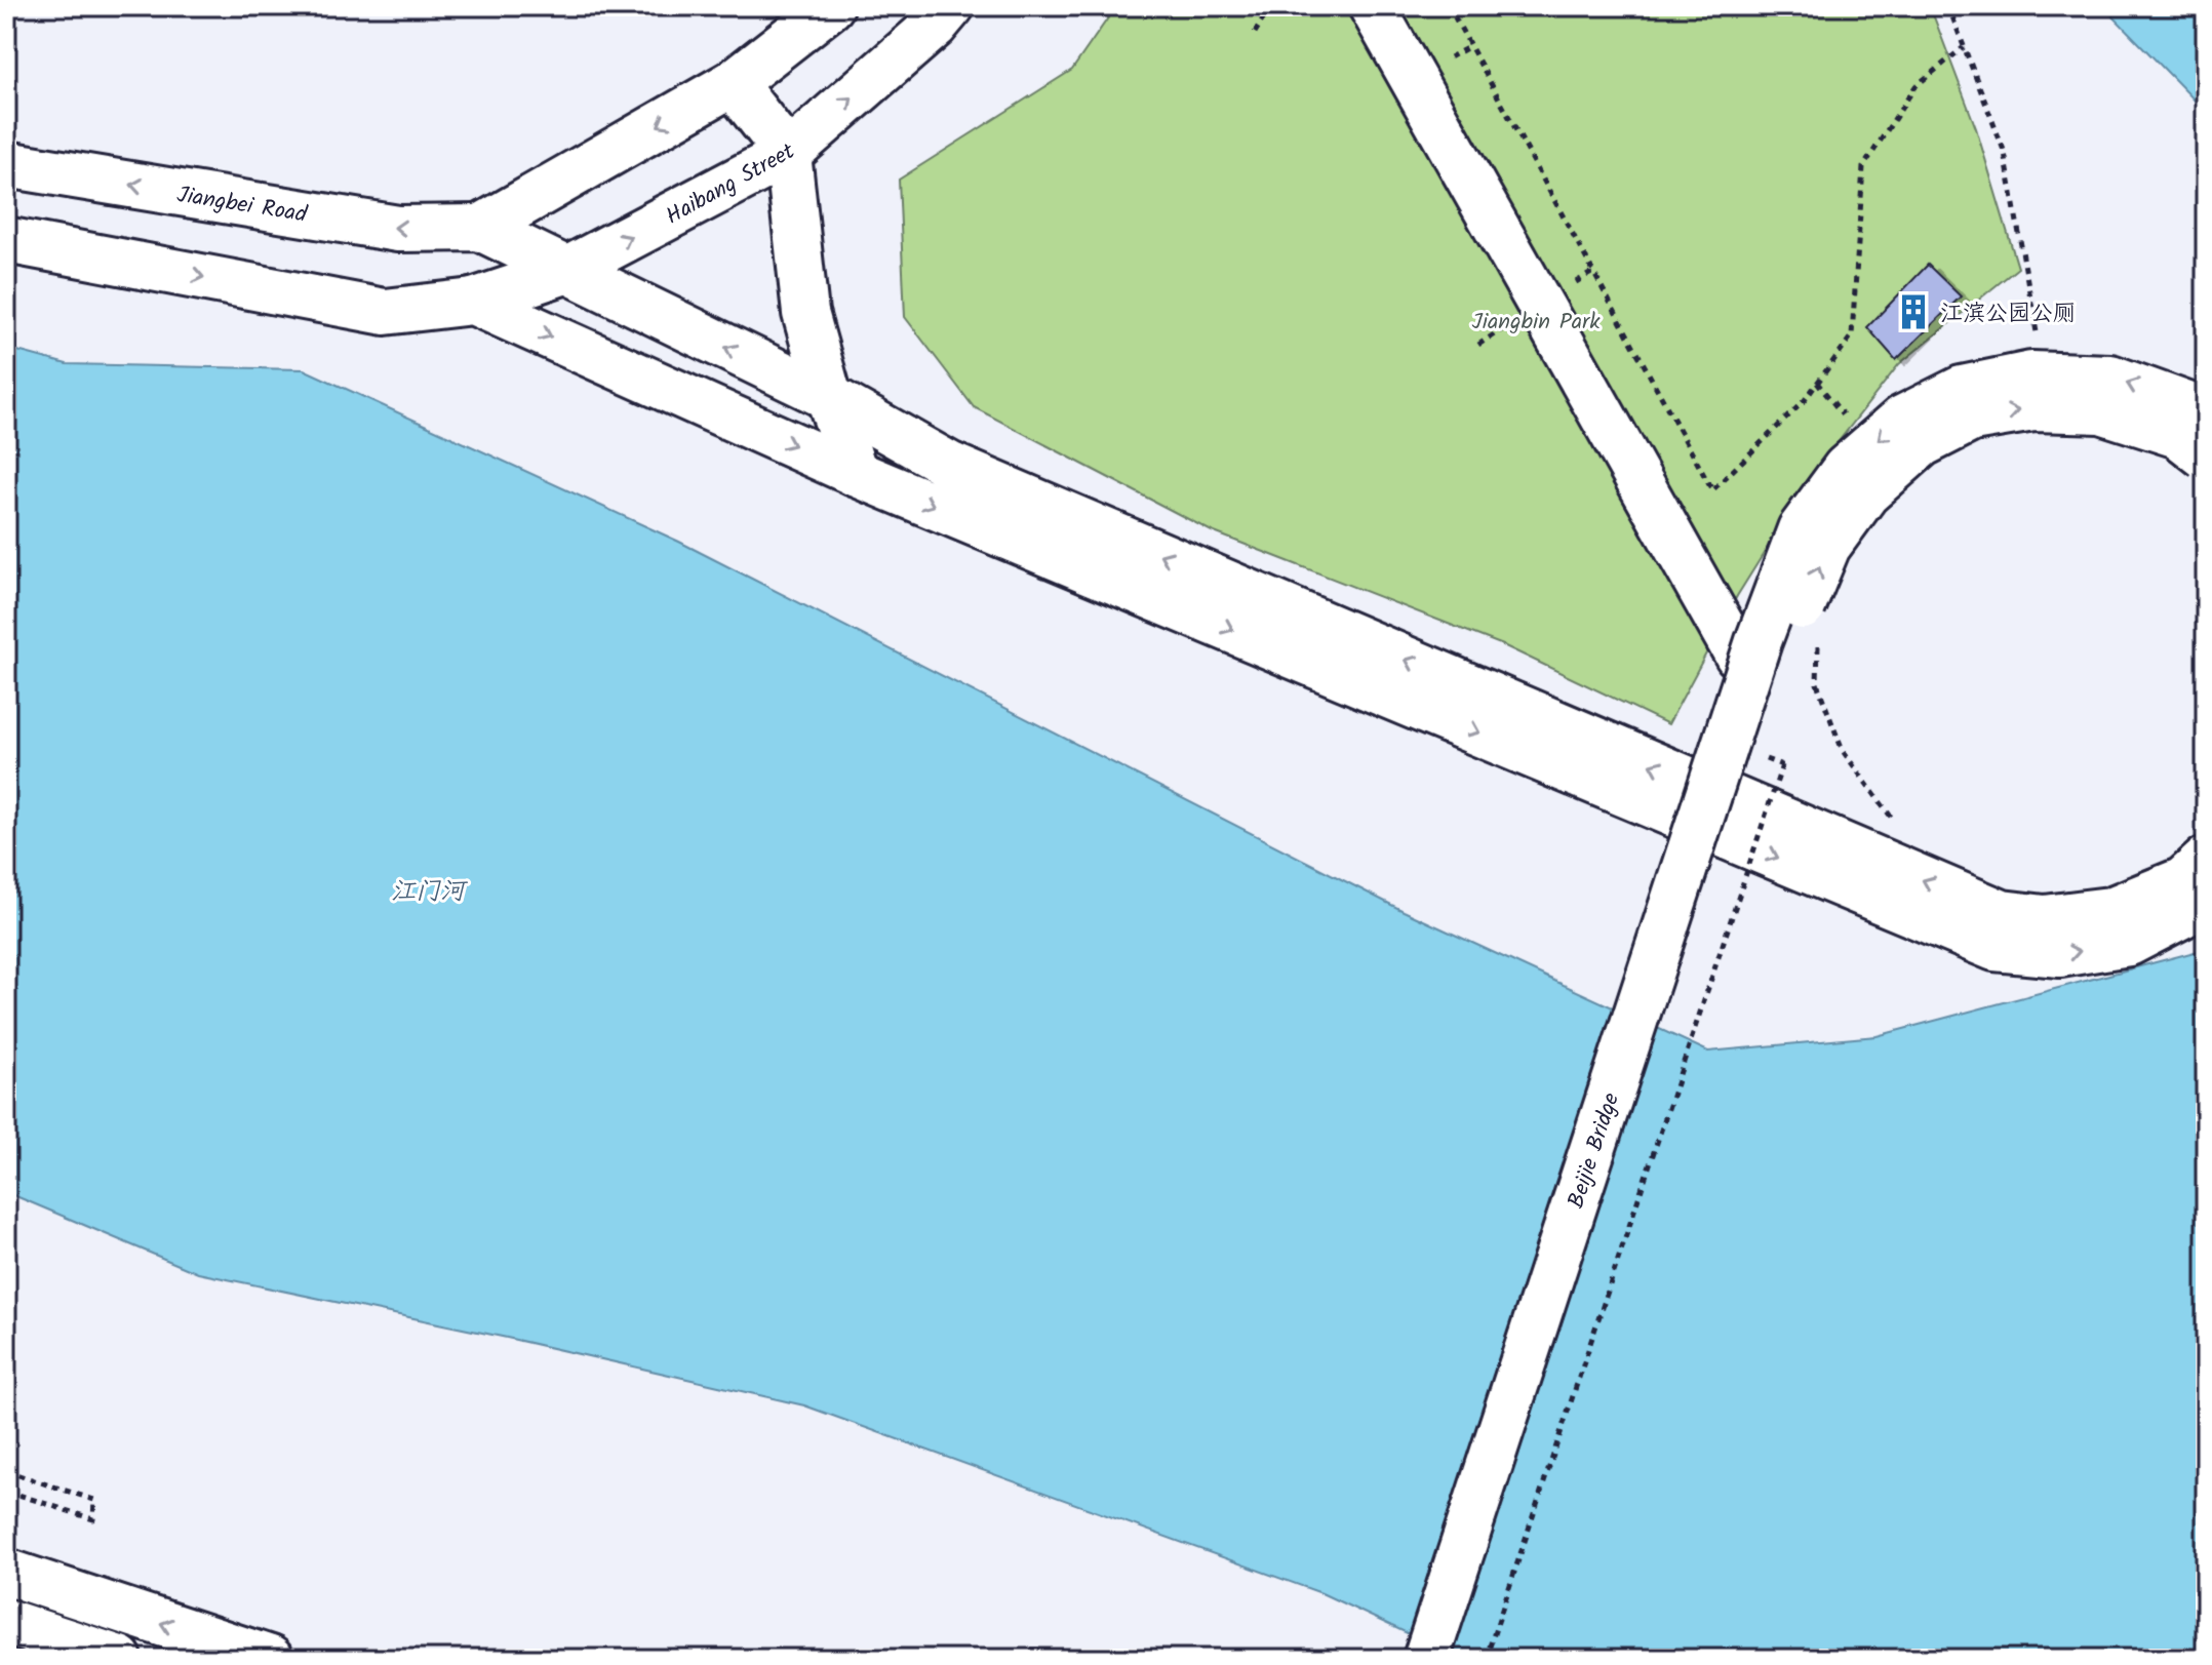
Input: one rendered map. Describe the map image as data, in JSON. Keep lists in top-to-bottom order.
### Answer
{
  "streets": {
    "main road": ["Haibang Street", "Jiangbei Road", "Beijie Bridge"]
  },
  "water": ["江门河"],
  "parks": ["Jiangbin Park"],
  "places": {
    "building": ["江滨公园公厕"]
  }
}
